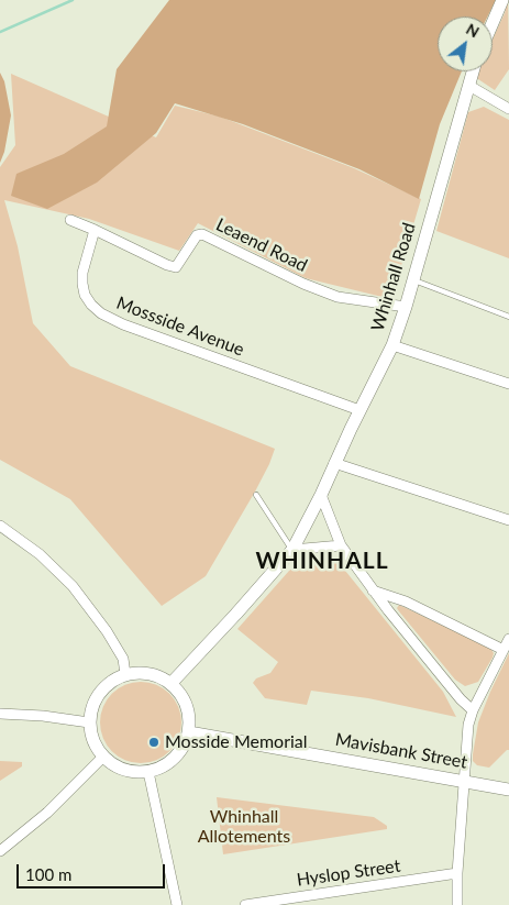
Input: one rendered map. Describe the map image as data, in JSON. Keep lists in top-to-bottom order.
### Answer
{
  "streets": {
    "street": [
      "Leaend Road",
      "Whinhall Road",
      "Mossside Avenue",
      "Mavisbank Street",
      "Hyslop Street"
    ]
  },
  "crossings": [
    ["Leaend Road", "Whinhall Road"],
    ["Leaend Road", "Mossside Avenue"],
    ["Whinhall Road", "Mossside Avenue"],
    ["Whinhall Road", "Mavisbank Street"]
  ],
  "districts": ["WHINHALL"],
  "parks": ["Whinhall Allotements"],
  "places": ["Mosside Memorial"],
  "scale_bar": "100 m",
  "north": "top right"
}
